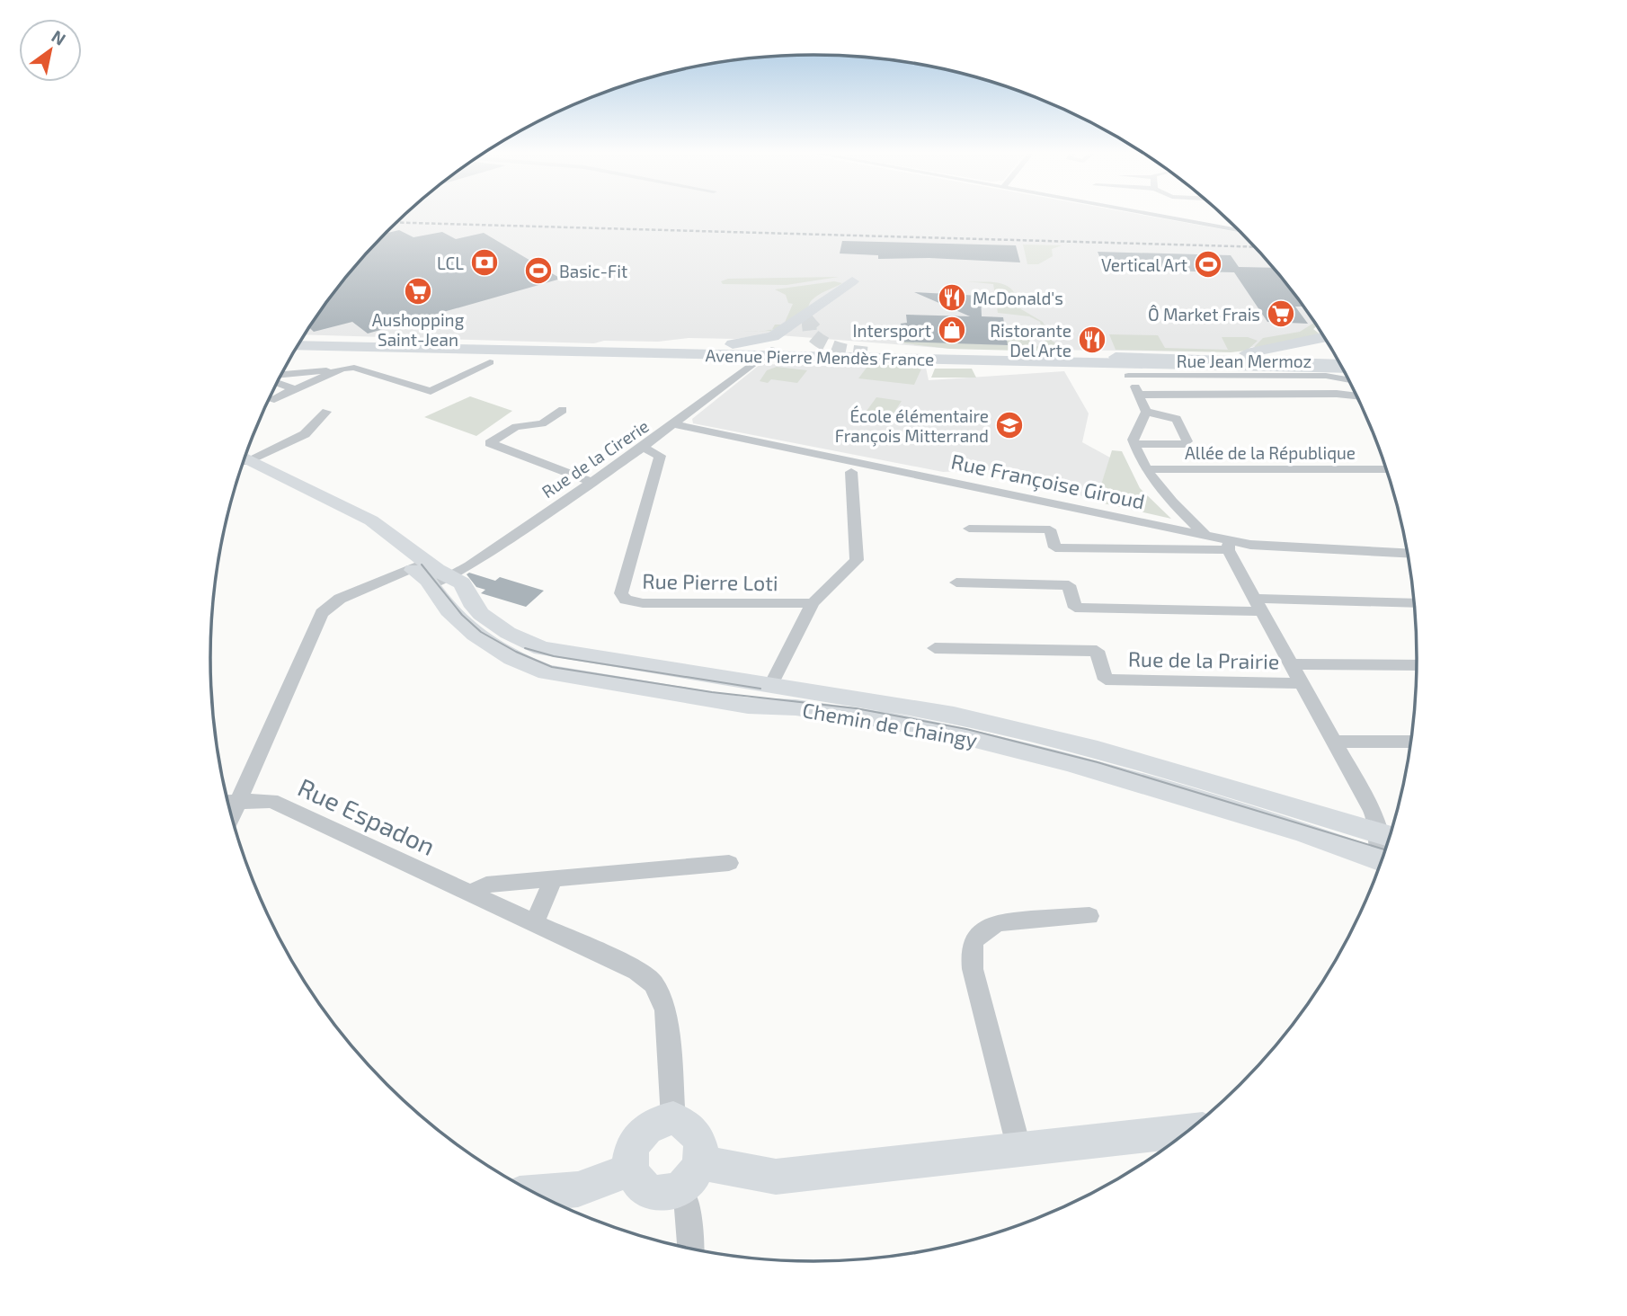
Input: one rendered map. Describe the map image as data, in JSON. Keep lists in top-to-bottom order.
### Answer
{
  "streets": {
    "main road": ["Avenue Pierre Mendès France"],
    "street": [
      "Allée de la République",
      "Rue de la Cirerie",
      "Rue Françoise Giroud",
      "Rue Pierre Loti",
      "Rue de la Prairie",
      "Chemin de Chaingy",
      "Rue Espadon"
    ]
  },
  "crossings": [
    ["Avenue Pierre Mendès France", "Rue de la Cirerie"],
    ["Rue de la Cirerie", "Rue Françoise Giroud"],
    ["Rue de la Cirerie", "Rue Pierre Loti"],
    ["Rue de la Cirerie", "Chemin de Chaingy"],
    ["Rue de la Cirerie", "Rue Espadon"],
    ["Rue Françoise Giroud", "Rue de la Prairie"],
    ["Rue de la Prairie", "Chemin de Chaingy"]
  ],
  "places": {
    "bank": ["LCL"],
    "sports": ["Vertical Art", "Basic-Fit"],
    "supermarket": ["Aushopping Saint-Jean", "Ô Market Frais"],
    "restaurant": ["McDonald's", "Ristorante Del Arte"],
    "shop": ["Intersport"],
    "school or university": ["École élémentaire François Mitterrand"]
  },
  "north": "top right"
}
